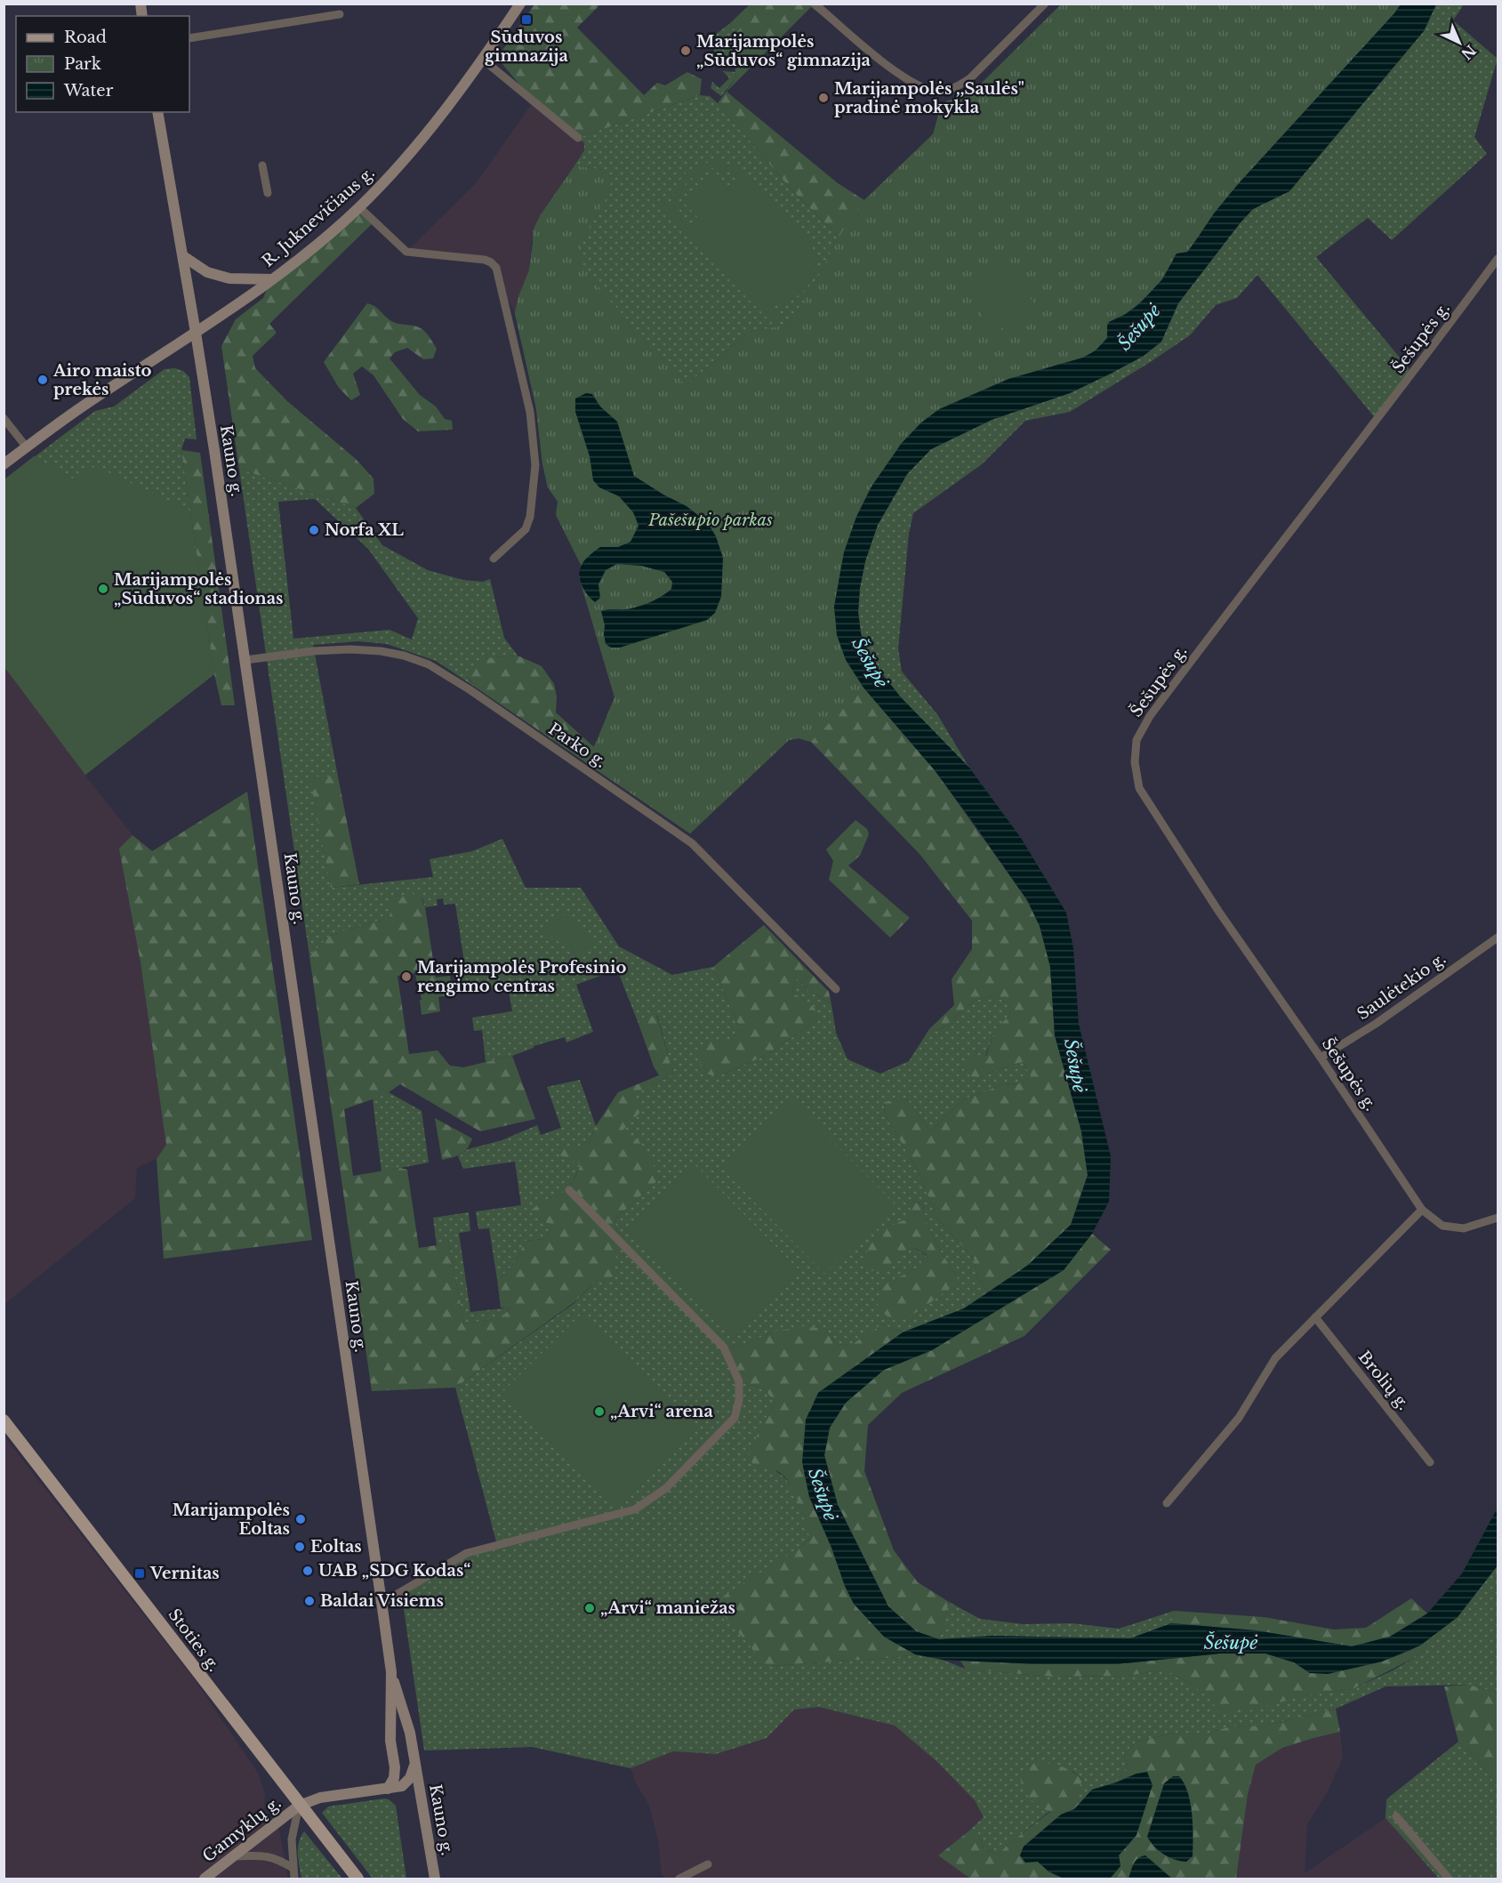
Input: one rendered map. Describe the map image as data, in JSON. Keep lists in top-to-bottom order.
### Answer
{
  "streets": {
    "main road": [
      "R. Juknevičiaus g.",
      "Kauno g.",
      "Stoties g.",
      "Gamyklų g."
    ],
    "street": [
      "Šešupės g.",
      "Parko g.",
      "Saulėtekio g.",
      "Brolių g."
    ]
  },
  "crossings": [
    ["R. Juknevičiaus g.", "Kauno g."],
    ["Šešupės g.", "Saulėtekio g."],
    ["Kauno g.", "Parko g."],
    ["Kauno g.", "Stoties g."],
    ["Kauno g.", "Gamyklų g."],
    ["Stoties g.", "Gamyklų g."]
  ],
  "water": ["Šešupė"],
  "parks": ["Pašešupio parkas"],
  "places": {
    "transit": ["Sūduvos gimnazija", "Vernitas"],
    "other": [
      "Marijampolės „Sūduvos“ gimnazija",
      "Marijampolės ,,Saulės\" pradinė mokykla",
      "Airo maisto prekės",
      "Norfa XL",
      "Marijampolės „Sūduvos“ stadionas",
      "Marijampolės Profesinio rengimo centras",
      "„Arvi“ arena",
      "Marijampolės Eoltas",
      "Eoltas",
      "UAB „SDG Kodas“",
      "Baldai Visiems",
      "„Arvi“ maniežas"
    ]
  },
  "legend": ["Road", "Park", "Water"],
  "north": "bottom right"
}
